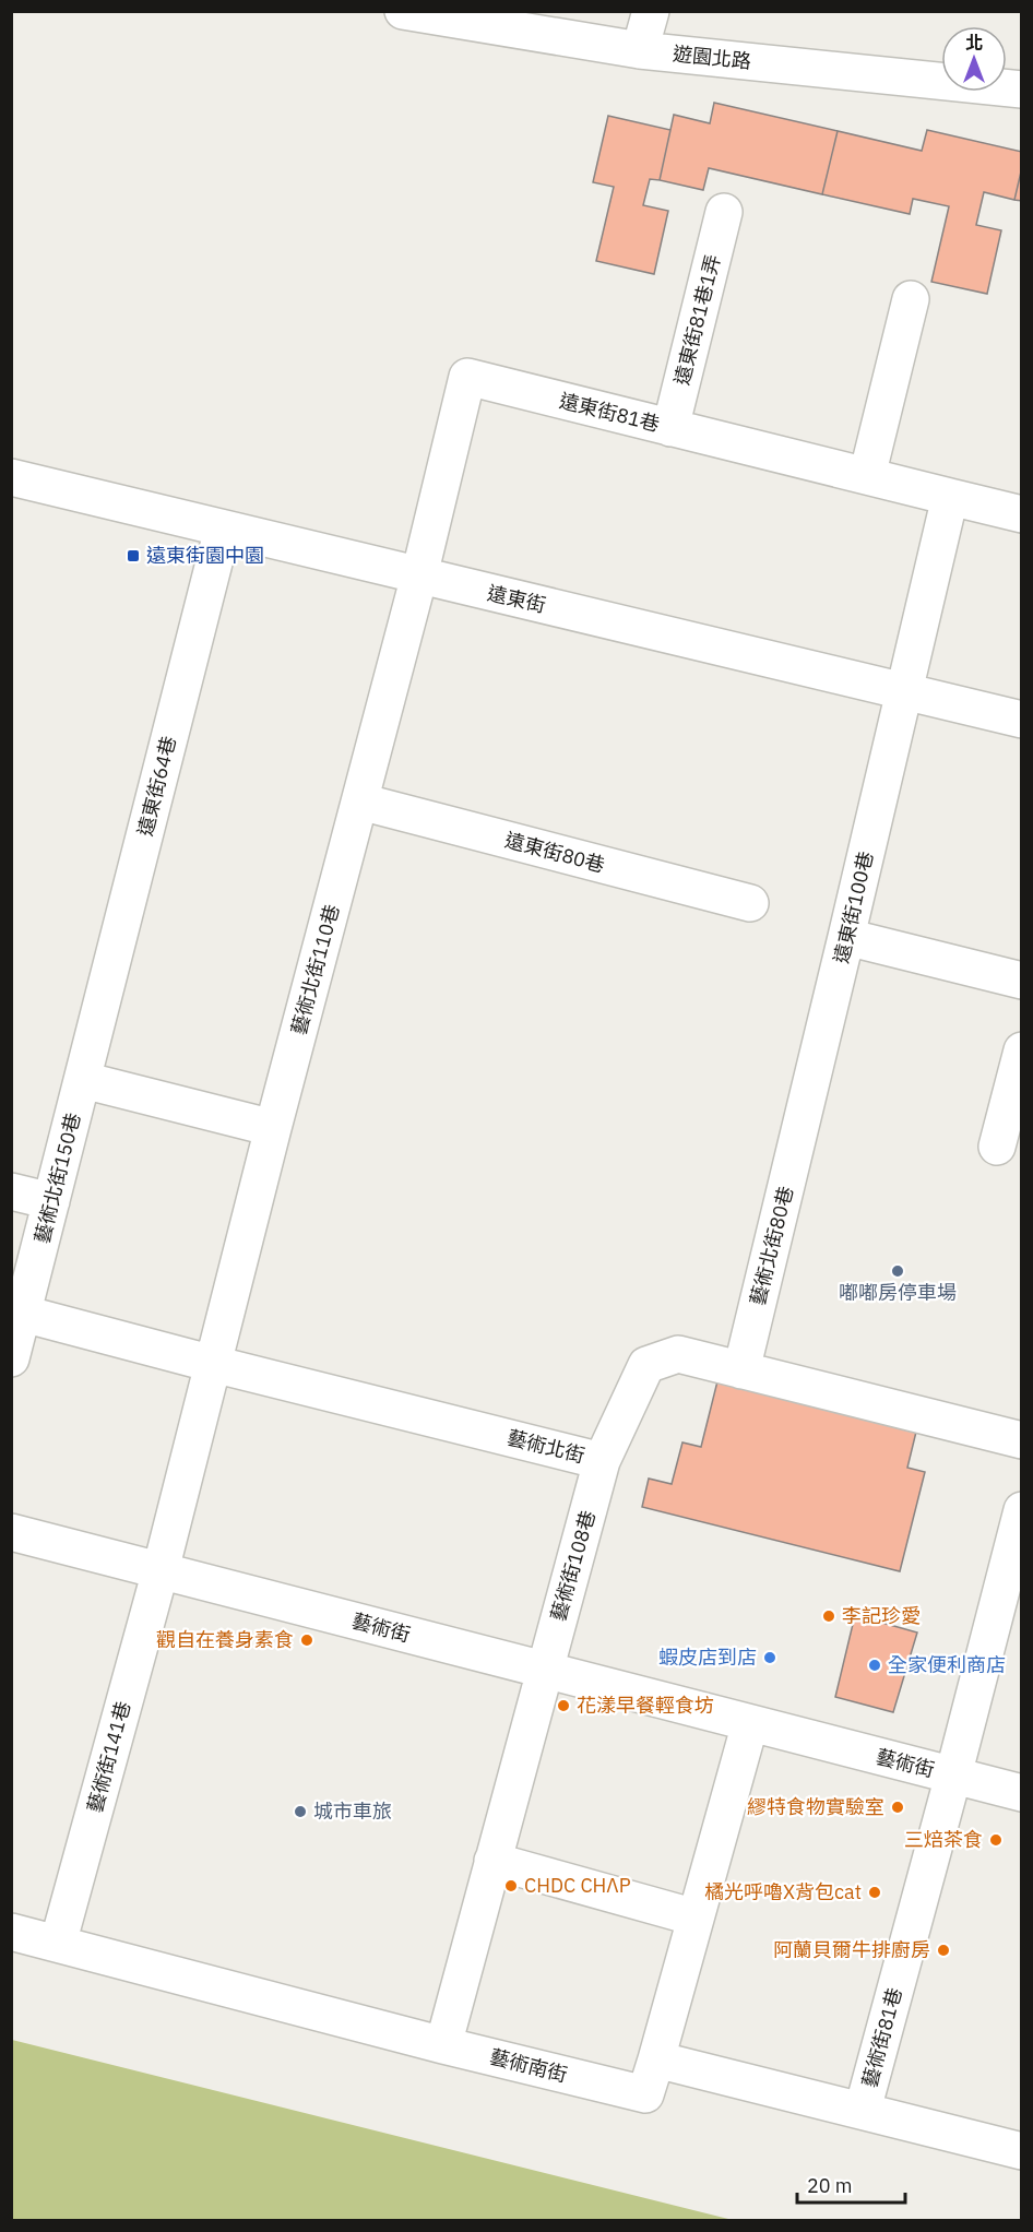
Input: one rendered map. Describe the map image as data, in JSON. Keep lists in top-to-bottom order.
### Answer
{
  "streets": {
    "street": [
      "遊園北路",
      "遠東街81巷1弄",
      "遠東街81巷",
      "遠東街",
      "遠東街64巷",
      "遠東街80巷",
      "遠東街100巷",
      "藝術北街110巷",
      "藝術北街150巷",
      "藝術北街80巷",
      "藝術北街",
      "藝術街108巷",
      "藝術街",
      "藝術街141巷",
      "藝術街81巷",
      "藝術南街"
    ]
  },
  "crossings": [
    ["遠東街81巷1弄", "遠東街81巷"],
    ["遠東街81巷", "遠東街"],
    ["遠東街81巷", "藝術北街110巷"],
    ["遠東街", "遠東街64巷"],
    ["遠東街", "遠東街100巷"],
    ["遠東街", "藝術北街110巷"],
    ["遠東街64巷", "藝術北街150巷"],
    ["遠東街80巷", "藝術北街110巷"],
    ["遠東街100巷", "藝術北街80巷"],
    ["藝術北街110巷", "藝術北街"],
    ["藝術北街110巷", "藝術街141巷"],
    ["藝術北街150巷", "藝術北街"],
    ["藝術北街80巷", "藝術北街"],
    ["藝術北街", "藝術街108巷"],
    ["藝術北街", "藝術街141巷"],
    ["藝術街108巷", "藝術街"],
    ["藝術街108巷", "藝術南街"],
    ["藝術街", "藝術街141巷"],
    ["藝術街", "藝術街81巷"],
    ["藝術街141巷", "藝術南街"]
  ],
  "places": {
    "transit": ["遠東街園中園"],
    "other": [
      "嘟嘟房停車場",
      "李記珍愛",
      "觀自在養身素食",
      "蝦皮店到店",
      "全家便利商店",
      "花漾早餐輕食坊",
      "繆特食物實驗室",
      "城市車旅",
      "三焙茶食",
      "CHDC CHΛP",
      "橘光呼嚕X背包cat",
      "阿蘭貝爾牛排廚房"
    ]
  },
  "scale_bar": "20 m",
  "north": "top"
}
